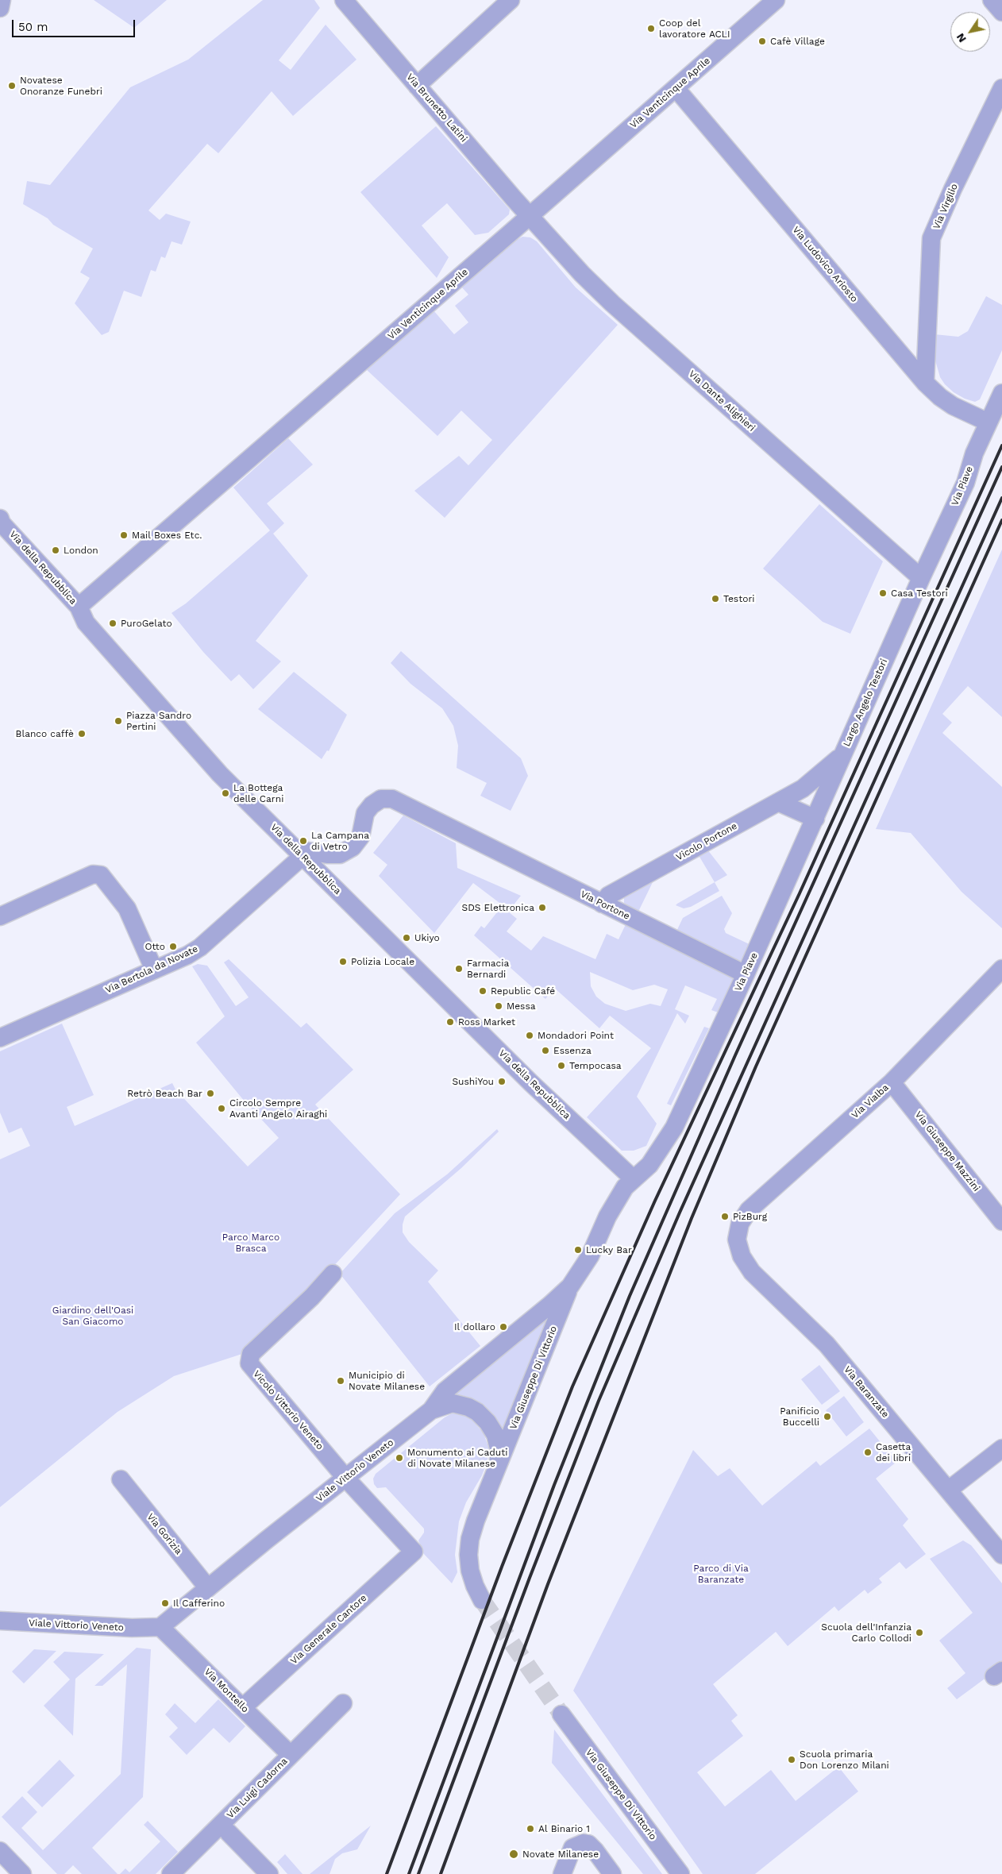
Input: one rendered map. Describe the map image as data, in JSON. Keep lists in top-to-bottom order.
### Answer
{
  "streets": {
    "street": [
      "Via Venticinque Aprile",
      "Via Brunetto Latini",
      "Via Virgilio",
      "Via Ludovico Ariosto",
      "Via Dante Alighieri",
      "Via Piave",
      "Via della Repubblica",
      "Largo Angelo Testori",
      "Vicolo Portone",
      "Via Portone",
      "Via Bertola da Novate",
      "Via Vialba",
      "Via Giuseppe Mazzini",
      "Via Giuseppe Di Vittorio",
      "Via Baranzate",
      "Vicolo Vittorio Veneto",
      "Viale Vittorio Veneto",
      "Via Gorizia",
      "Via Generale Cantore",
      "Via Montello",
      "Via Luigi Cadorna"
    ]
  },
  "crossings": [
    ["Via Venticinque Aprile", "Via Brunetto Latini"],
    ["Via Venticinque Aprile", "Via Ludovico Ariosto"],
    ["Via Venticinque Aprile", "Via Dante Alighieri"],
    ["Via Venticinque Aprile", "Via della Repubblica"],
    ["Via Brunetto Latini", "Via Dante Alighieri"],
    ["Via Virgilio", "Via Ludovico Ariosto"],
    ["Via Ludovico Ariosto", "Via Piave"],
    ["Via Dante Alighieri", "Via Piave"],
    ["Via Dante Alighieri", "Largo Angelo Testori"],
    ["Via Piave", "Via della Repubblica"],
    ["Via Piave", "Largo Angelo Testori"],
    ["Via Piave", "Via Portone"],
    ["Via Piave", "Viale Vittorio Veneto"],
    ["Via della Repubblica", "Via Portone"],
    ["Via della Repubblica", "Via Bertola da Novate"],
    ["Via della Repubblica", "Viale Vittorio Veneto"],
    ["Largo Angelo Testori", "Vicolo Portone"],
    ["Vicolo Portone", "Via Portone"],
    ["Via Portone", "Via Bertola da Novate"],
    ["Via Vialba", "Via Giuseppe Mazzini"],
    ["Via Vialba", "Via Baranzate"],
    ["Via Giuseppe Di Vittorio", "Viale Vittorio Veneto"],
    ["Vicolo Vittorio Veneto", "Viale Vittorio Veneto"],
    ["Vicolo Vittorio Veneto", "Via Generale Cantore"],
    ["Viale Vittorio Veneto", "Via Gorizia"],
    ["Viale Vittorio Veneto", "Via Generale Cantore"],
    ["Viale Vittorio Veneto", "Via Montello"],
    ["Via Generale Cantore", "Via Montello"],
    ["Via Montello", "Via Luigi Cadorna"]
  ],
  "parks": ["Parco Marco Brasca", "Giardino dell'Oasi San Giacomo", "Parco di Via Baranzate"],
  "places": [
    "Coop del lavoratore ACLI",
    "Cafè Village",
    "Novatese Onoranze Funebri",
    "Mail Boxes Etc.",
    "London",
    "Casa Testori",
    "Testori",
    "PuroGelato",
    "Piazza Sandro Pertini",
    "Blanco caffè",
    "La Bottega delle Carni",
    "La Campana di Vetro",
    "SDS Elettronica",
    "Ukiyo",
    "Otto",
    "Polizia Locale",
    "Farmacia Bernardi",
    "Republic Café",
    "Messa",
    "Ross Market",
    "Mondadori Point",
    "Essenza",
    "Tempocasa",
    "SushiYou",
    "Retrò Beach Bar",
    "Circolo Sempre Avanti Angelo Airaghi",
    "PizBurg",
    "Lucky Bar",
    "Il dollaro",
    "Municipio di Novate Milanese",
    "Panificio Buccelli",
    "Casetta dei libri",
    "Monumento ai Caduti di Novate Milanese",
    "Il Cafferino",
    "Scuola dell'Infanzia Carlo Collodi",
    "Scuola primaria Don Lorenzo Milani",
    "Al Binario 1",
    "Novate Milanese"
  ],
  "scale_bar": "50 m",
  "north": "bottom left"
}
